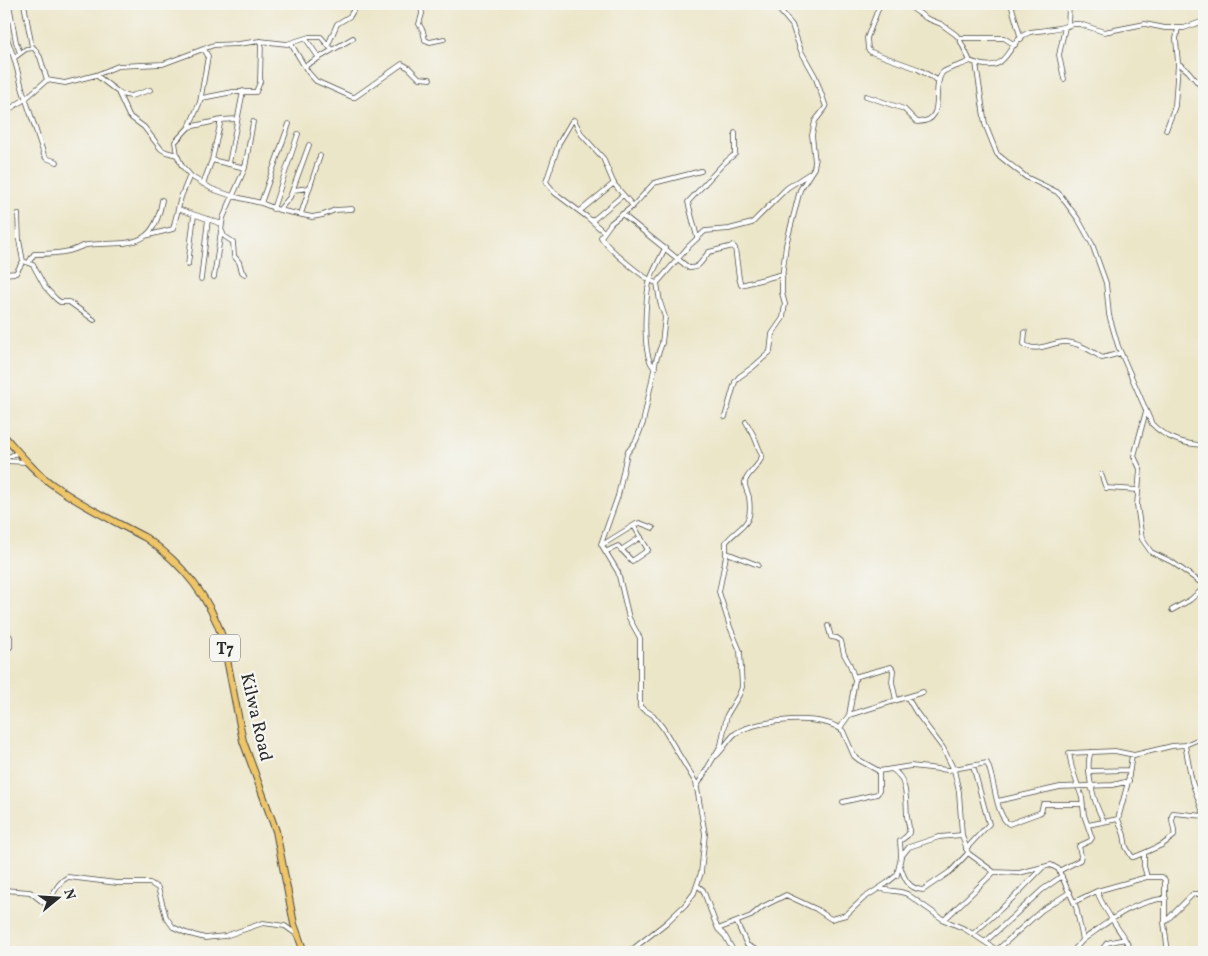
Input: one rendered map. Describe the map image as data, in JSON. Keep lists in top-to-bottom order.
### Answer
{
  "streets": {
    "highway": ["T7", "Kilwa Road"]
  },
  "north": "right"
}
